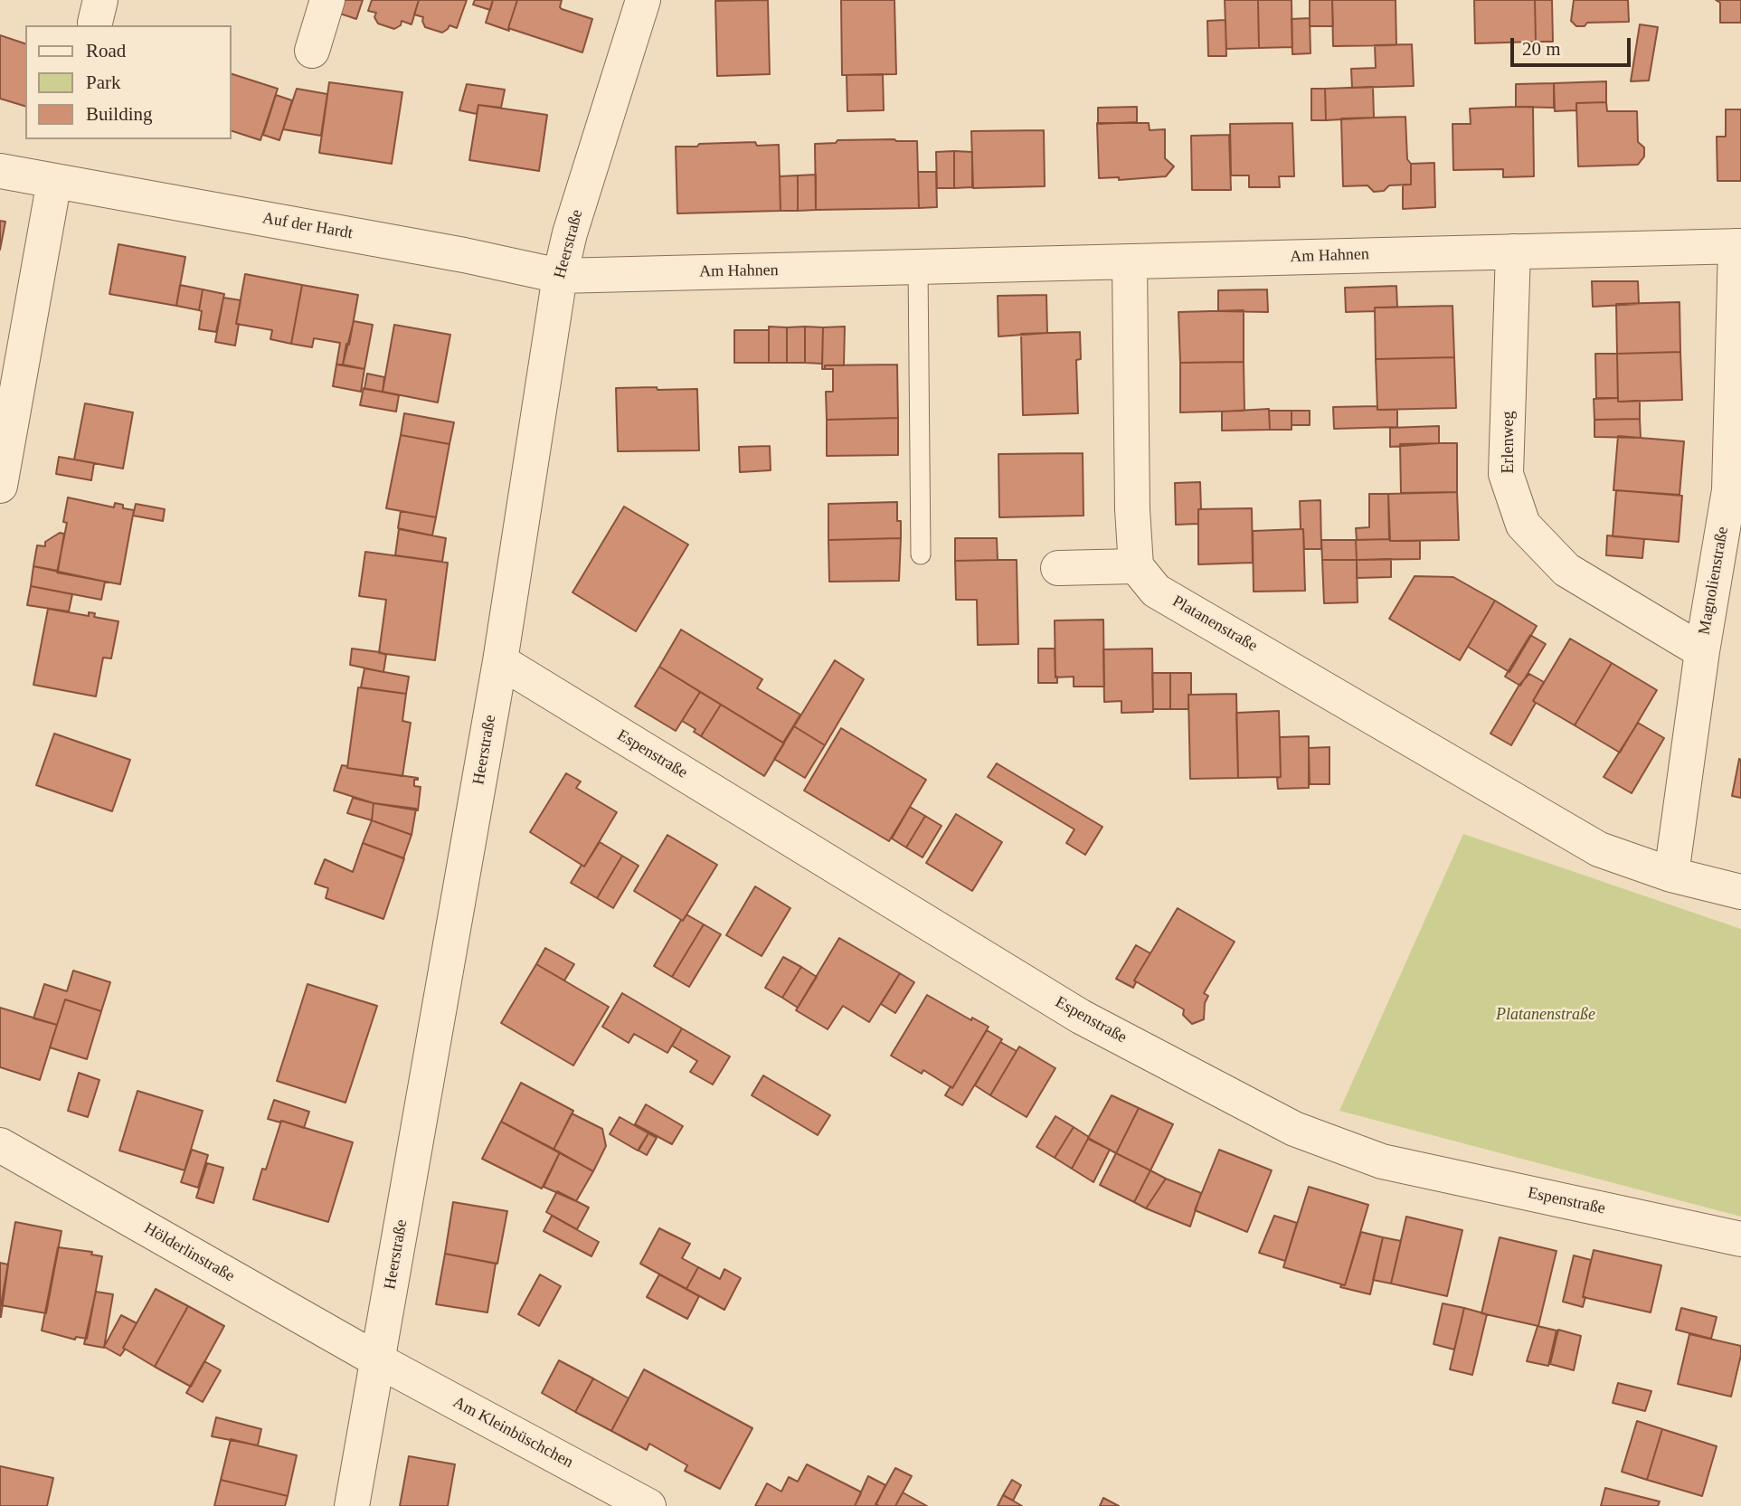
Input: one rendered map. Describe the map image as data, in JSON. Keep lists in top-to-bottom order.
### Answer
{
  "streets": {
    "street": [
      "Auf der Hardt",
      "Heerstraße",
      "Am Hahnen",
      "Erlenweg",
      "Magnolienstraße",
      "Platanenstraße",
      "Espenstraße",
      "Hölderlinstraße",
      "Am Kleinbüschchen"
    ]
  },
  "crossings": [
    ["Auf der Hardt", "Heerstraße"],
    ["Auf der Hardt", "Am Hahnen"],
    ["Heerstraße", "Am Hahnen"],
    ["Heerstraße", "Espenstraße"],
    ["Heerstraße", "Hölderlinstraße"],
    ["Heerstraße", "Am Kleinbüschchen"],
    ["Am Hahnen", "Erlenweg"],
    ["Am Hahnen", "Magnolienstraße"],
    ["Erlenweg", "Magnolienstraße"],
    ["Magnolienstraße", "Platanenstraße"],
    ["Hölderlinstraße", "Am Kleinbüschchen"]
  ],
  "parks": ["Platanenstraße"],
  "legend": ["Road", "Park", "Building"],
  "scale_bar": "20 m"
}
